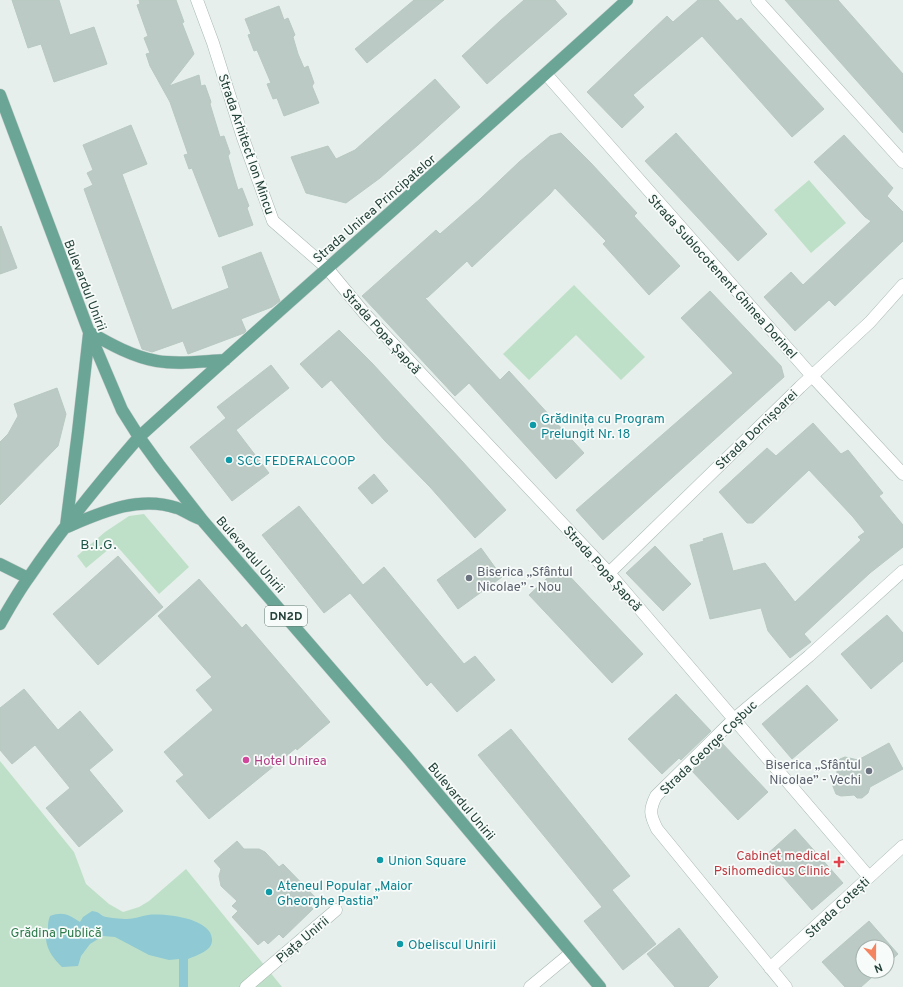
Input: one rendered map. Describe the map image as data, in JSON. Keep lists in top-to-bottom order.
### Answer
{
  "streets": {
    "main road": ["Strada Unirea Principatelor", "Bulevardul Unirii", "DN2D"],
    "street": [
      "Strada Arhitect Ion Mincu",
      "Strada Sublocotenent Ghinea Dorinel",
      "Strada Popa Șapcă",
      "Strada Dornișoarei",
      "Strada George Coșbuc",
      "Strada Cotești",
      "Piața Unirii"
    ]
  },
  "crossings": [
    ["Strada Arhitect Ion Mincu", "Strada Unirea Principatelor"],
    ["Strada Arhitect Ion Mincu", "Strada Popa Șapcă"],
    ["Strada Unirea Principatelor", "Strada Sublocotenent Ghinea Dorinel"],
    ["Strada Unirea Principatelor", "Bulevardul Unirii"],
    ["Strada Unirea Principatelor", "Strada Popa Șapcă"],
    ["Strada Sublocotenent Ghinea Dorinel", "Strada Dornișoarei"],
    ["Strada Popa Șapcă", "Strada Dornișoarei"],
    ["Strada Popa Șapcă", "Strada George Coșbuc"],
    ["Strada Popa Șapcă", "Strada Cotești"],
    ["Strada George Coșbuc", "Strada Cotești"]
  ],
  "districts": ["B.I.G."],
  "parks": ["Grădina Publică"],
  "places": {
    "other": [
      "Grădinița cu Program Prelungit Nr. 18",
      "SCC FEDERALCOOP",
      "Biserica „Sfântul Nicolae” - Nou",
      "Hotel Unirea",
      "Biserica „Sfântul Nicolae” - Vechi",
      "Union Square",
      "Ateneul Popular „Maior Gheorghe Pastia”",
      "Obeliscul Unirii"
    ],
    "health": ["Cabinet medical Psihomedicus Clinic"]
  },
  "north": "bottom"
}
